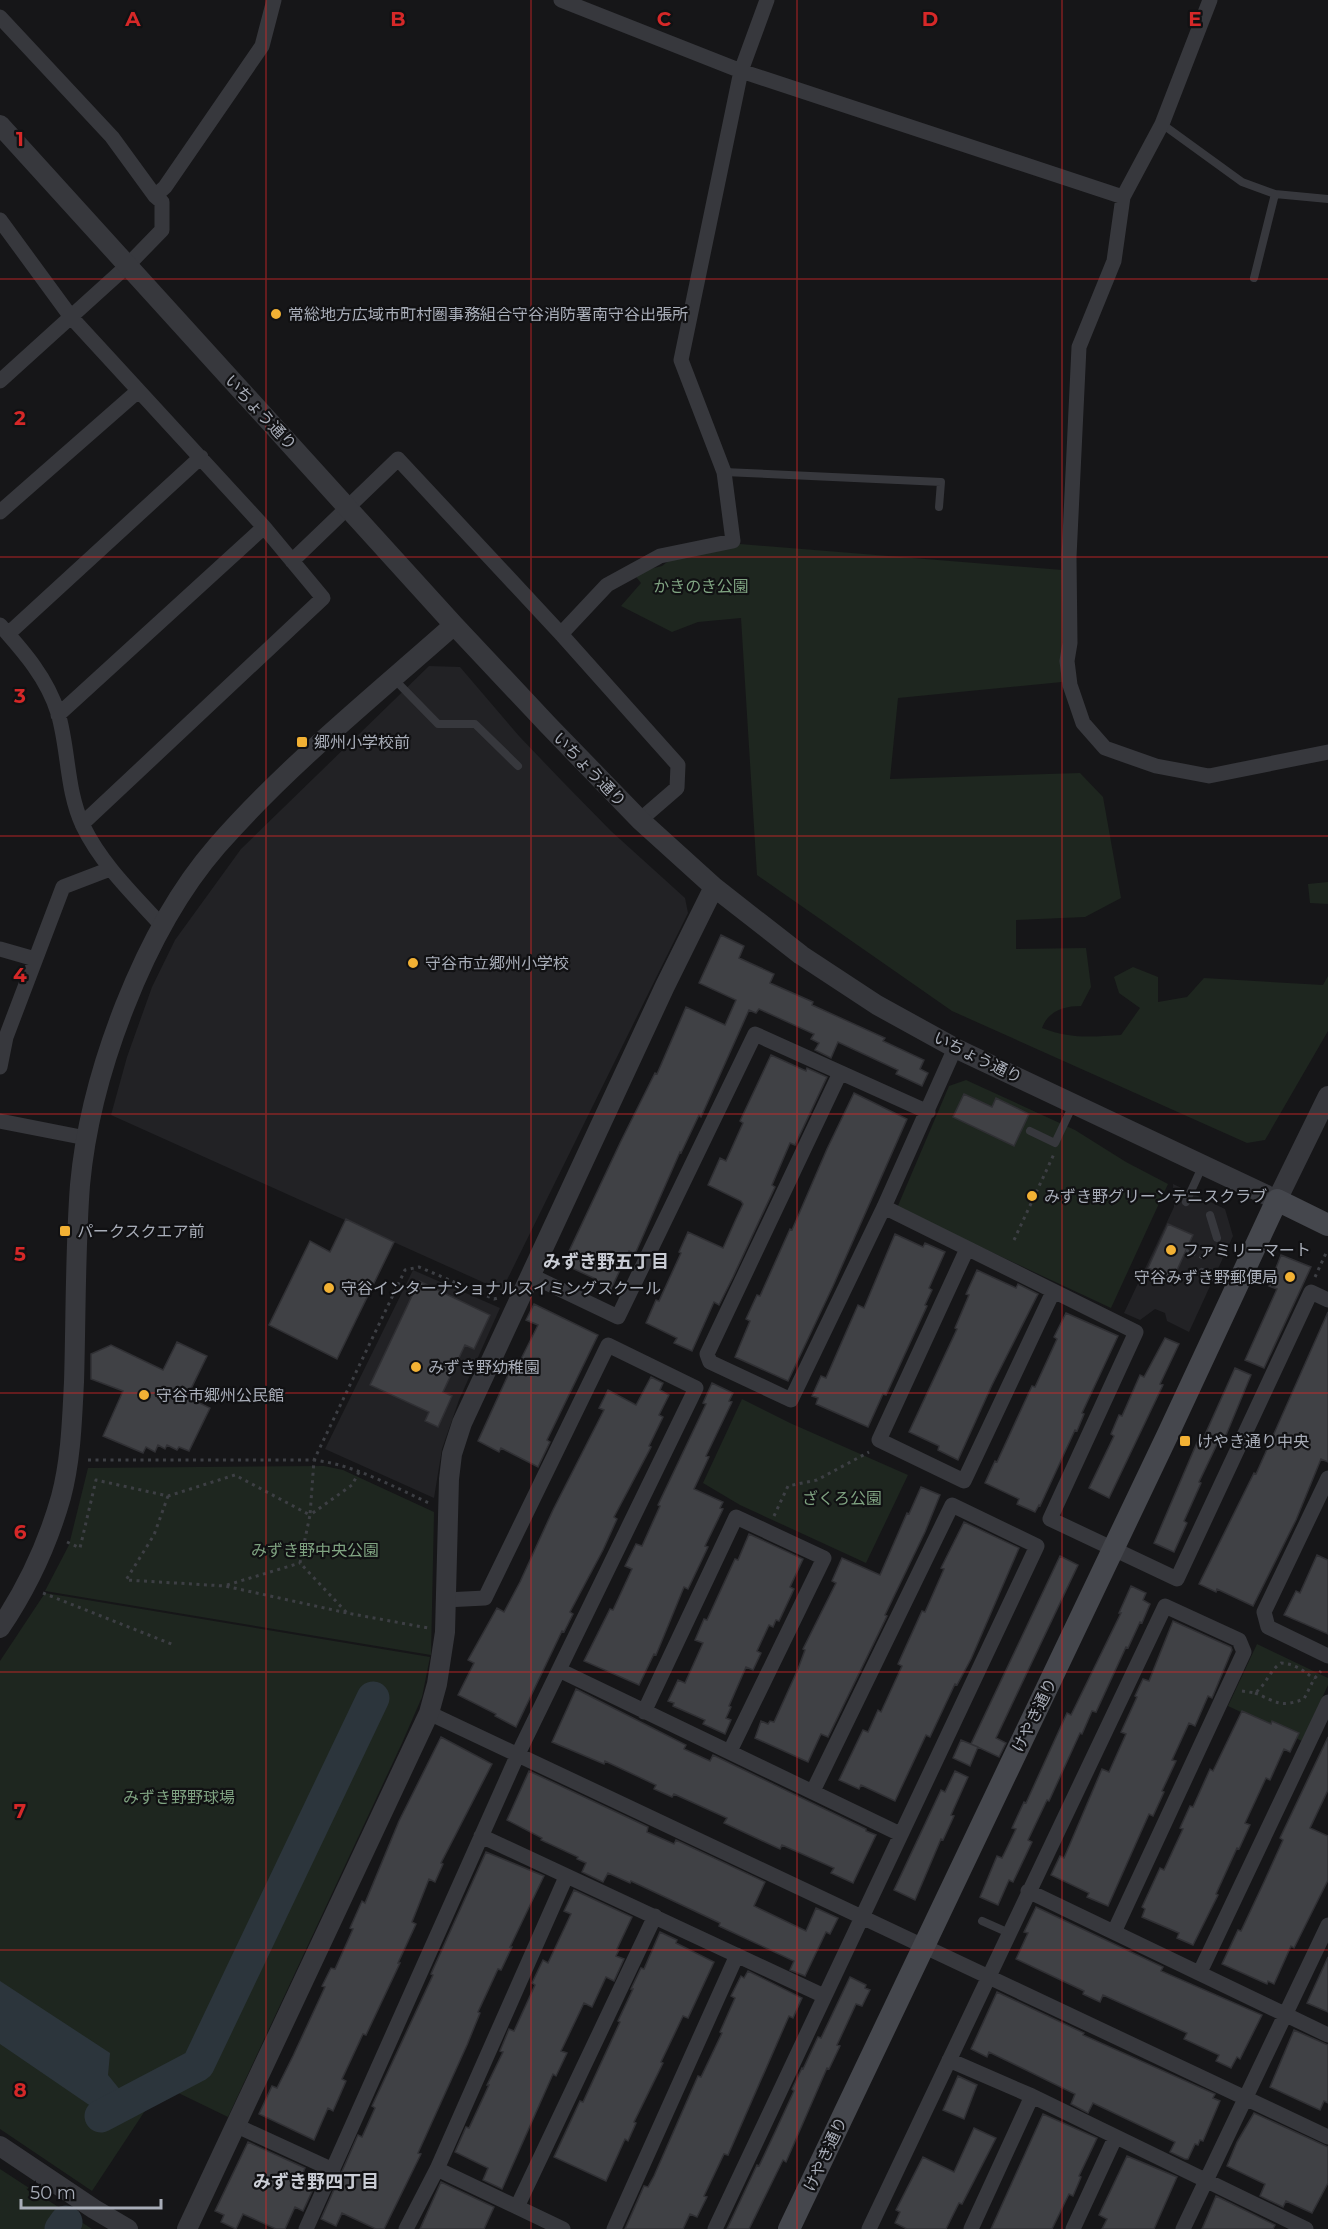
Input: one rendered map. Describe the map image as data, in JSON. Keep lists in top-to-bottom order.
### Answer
{
  "streets": {
    "main road": ["いちょう通り", "けやき通り"]
  },
  "crossings": [
    ["いちょう通り", "けやき通り"]
  ],
  "districts": ["みずき野五丁目", "みずき野四丁目"],
  "parks": [
    "かきのき公園",
    "ざくろ公園",
    "みずき野中央公園",
    "みずき野野球場"
  ],
  "places": {
    "other": [
      "常総地方広域市町村圏事務組合守谷消防署南守谷出張所",
      "守谷市立郷州小学校",
      "みずき野グリーンテニスクラブ",
      "ファミリーマート",
      "守谷みずき野郵便局",
      "守谷インターナショナルスイミングスクール",
      "みずき野幼稚園",
      "守谷市郷州公民館"
    ],
    "transit": ["郷州小学校前", "パークスクエア前", "けやき通り中央"]
  },
  "scale_bar": "50 m",
  "grid": {
    "columns": [
      "A",
      "B",
      "C",
      "D",
      "E"
    ],
    "rows": [
      "1",
      "2",
      "3",
      "4",
      "5",
      "6",
      "7",
      "8"
    ]
  }
}
